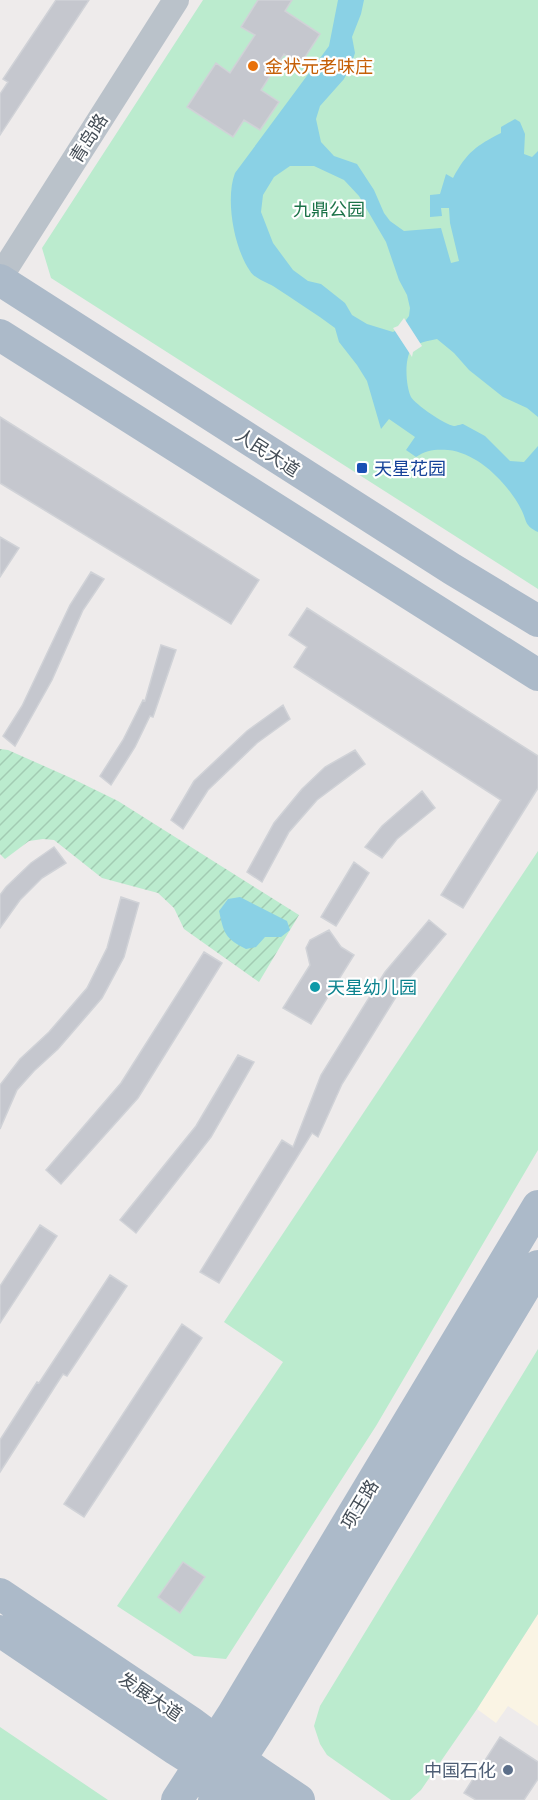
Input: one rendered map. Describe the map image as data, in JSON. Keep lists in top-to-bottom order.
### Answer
{
  "streets": {
    "main road": ["人民大道", "项王路", "发展大道"],
    "street": ["青岛路"]
  },
  "crossings": [
    ["青岛路", "人民大道"],
    ["项王路", "发展大道"]
  ],
  "parks": ["九鼎公园"],
  "places": {
    "other": ["金状元老味庄", "天星幼儿园", "中国石化"],
    "transit": ["天星花园"]
  }
}
